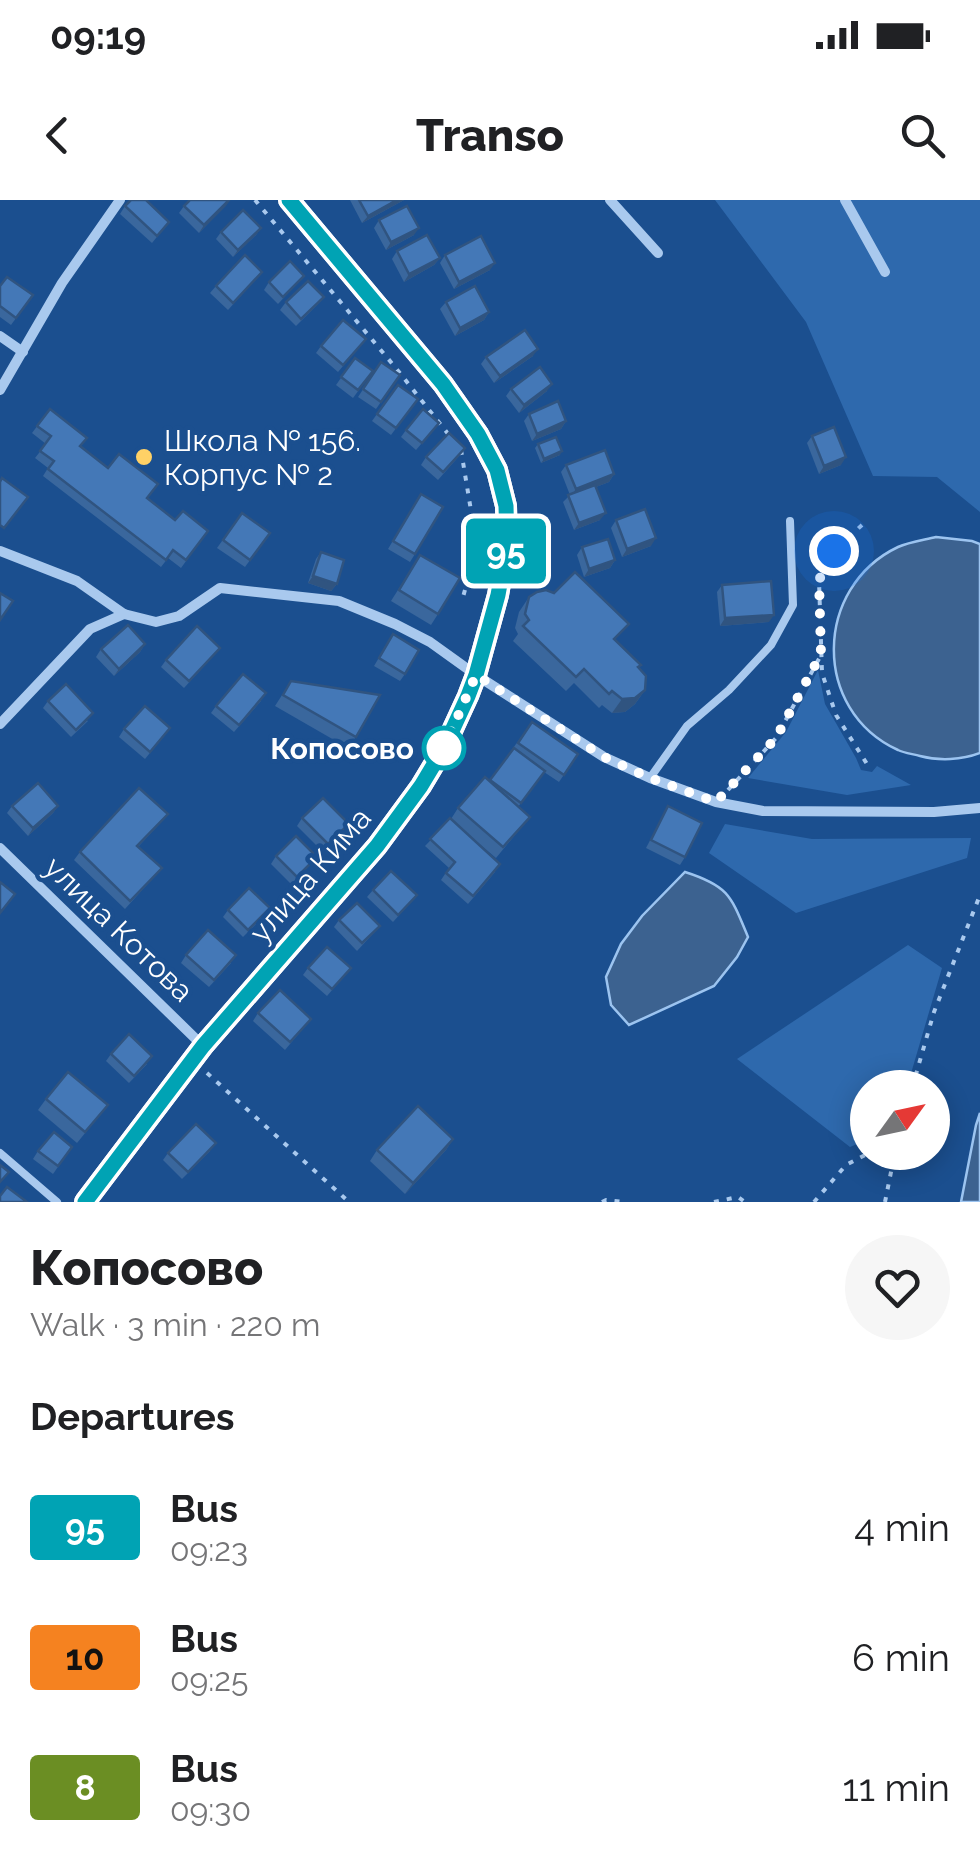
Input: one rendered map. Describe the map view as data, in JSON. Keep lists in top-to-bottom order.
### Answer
{
  "streets": {
    "main road": ["улица Кима"],
    "street": ["улица Котова"]
  },
  "crossings": [
    ["улица Кима", "улица Котова"]
  ],
  "places": ["Школа № 156. Корпус № 2", "Копосово"],
  "lines": ["bus line 95"],
  "north": "top right",
  "page": {
    "status": "09:19",
    "header": "Transo",
    "on_map": "95",
    "heading": [
      ["Копосово", "Walk · 3 min · 220 m"],
      "Departures"
    ],
    "list": [
      {
        "mark": "95",
        "name": "Bus",
        "note": "09:23",
        "value": "4 min"
      },
      {
        "mark": "10",
        "name": "Bus",
        "note": "09:25",
        "value": "6 min"
      },
      {
        "mark": "8",
        "name": "Bus",
        "note": "09:30",
        "value": "11 min"
      }
    ]
  }
}
